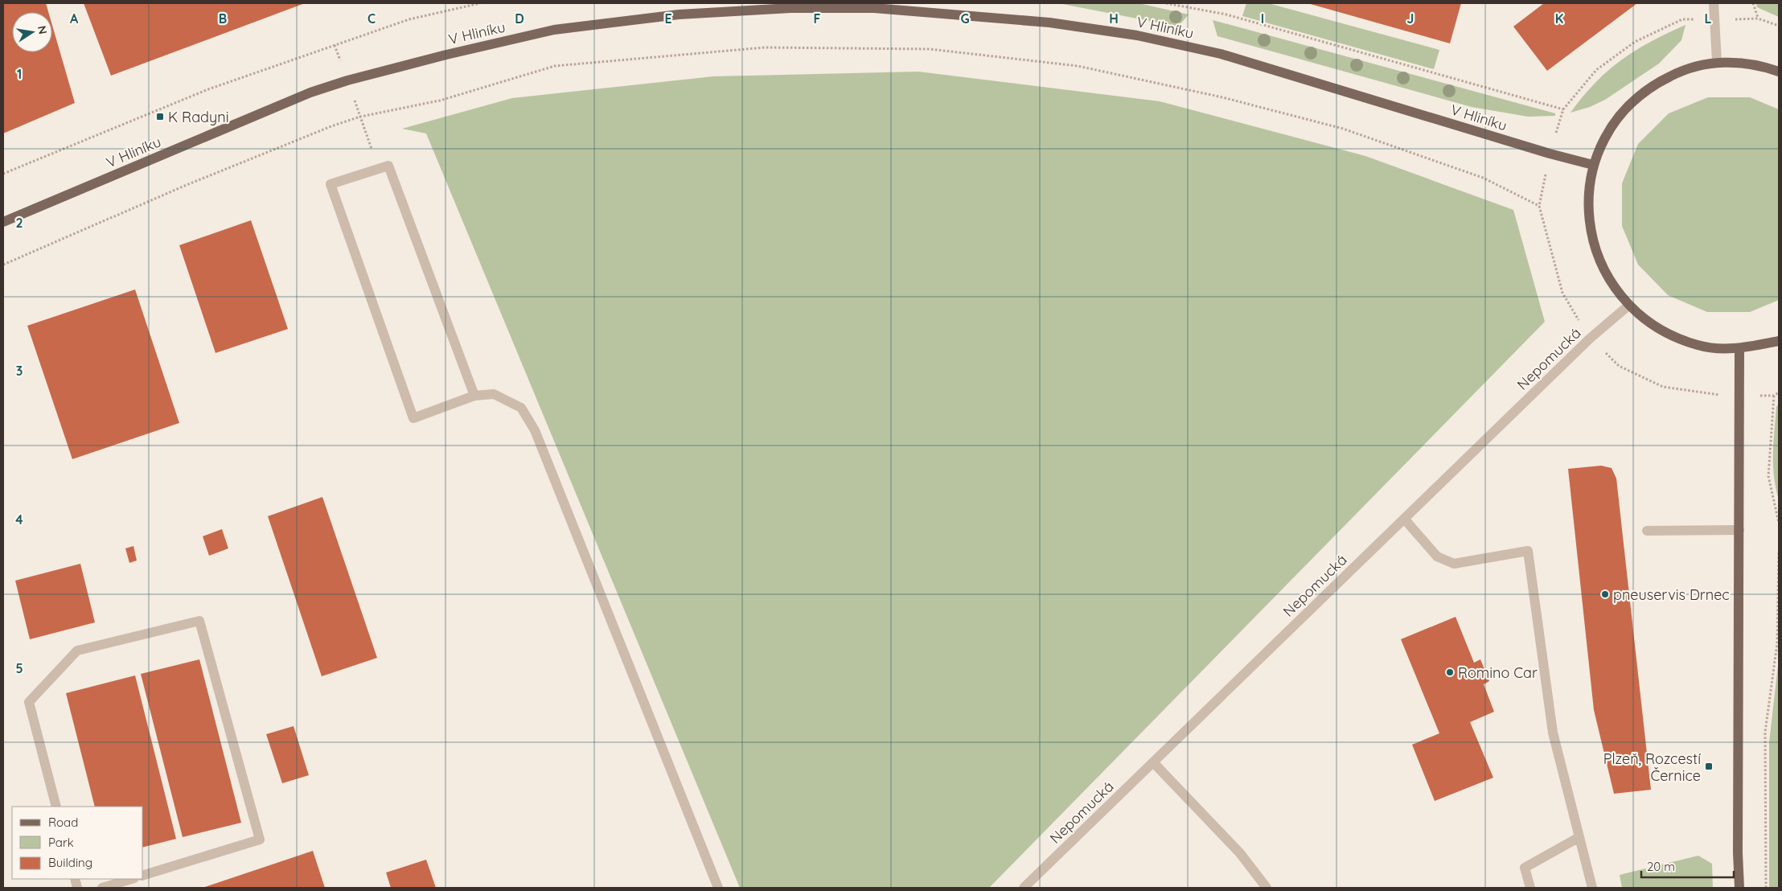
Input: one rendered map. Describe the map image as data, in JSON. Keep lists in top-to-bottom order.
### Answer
{
  "streets": {
    "main road": ["V Hliníku"],
    "street": ["Nepomucká"]
  },
  "places": {
    "transit": ["K Radyni", "Plzeň, Rozcestí Černice"],
    "other": ["pneuservis Drnec", "Romino Car"]
  },
  "legend": ["Road", "Park", "Building"],
  "scale_bar": "20 m",
  "north": "right",
  "grid": {
    "columns": [
      "A",
      "B",
      "C",
      "D",
      "E",
      "F",
      "G",
      "H",
      "I",
      "J",
      "K",
      "L"
    ],
    "rows": [
      "1",
      "2",
      "3",
      "4",
      "5"
    ]
  }
}
